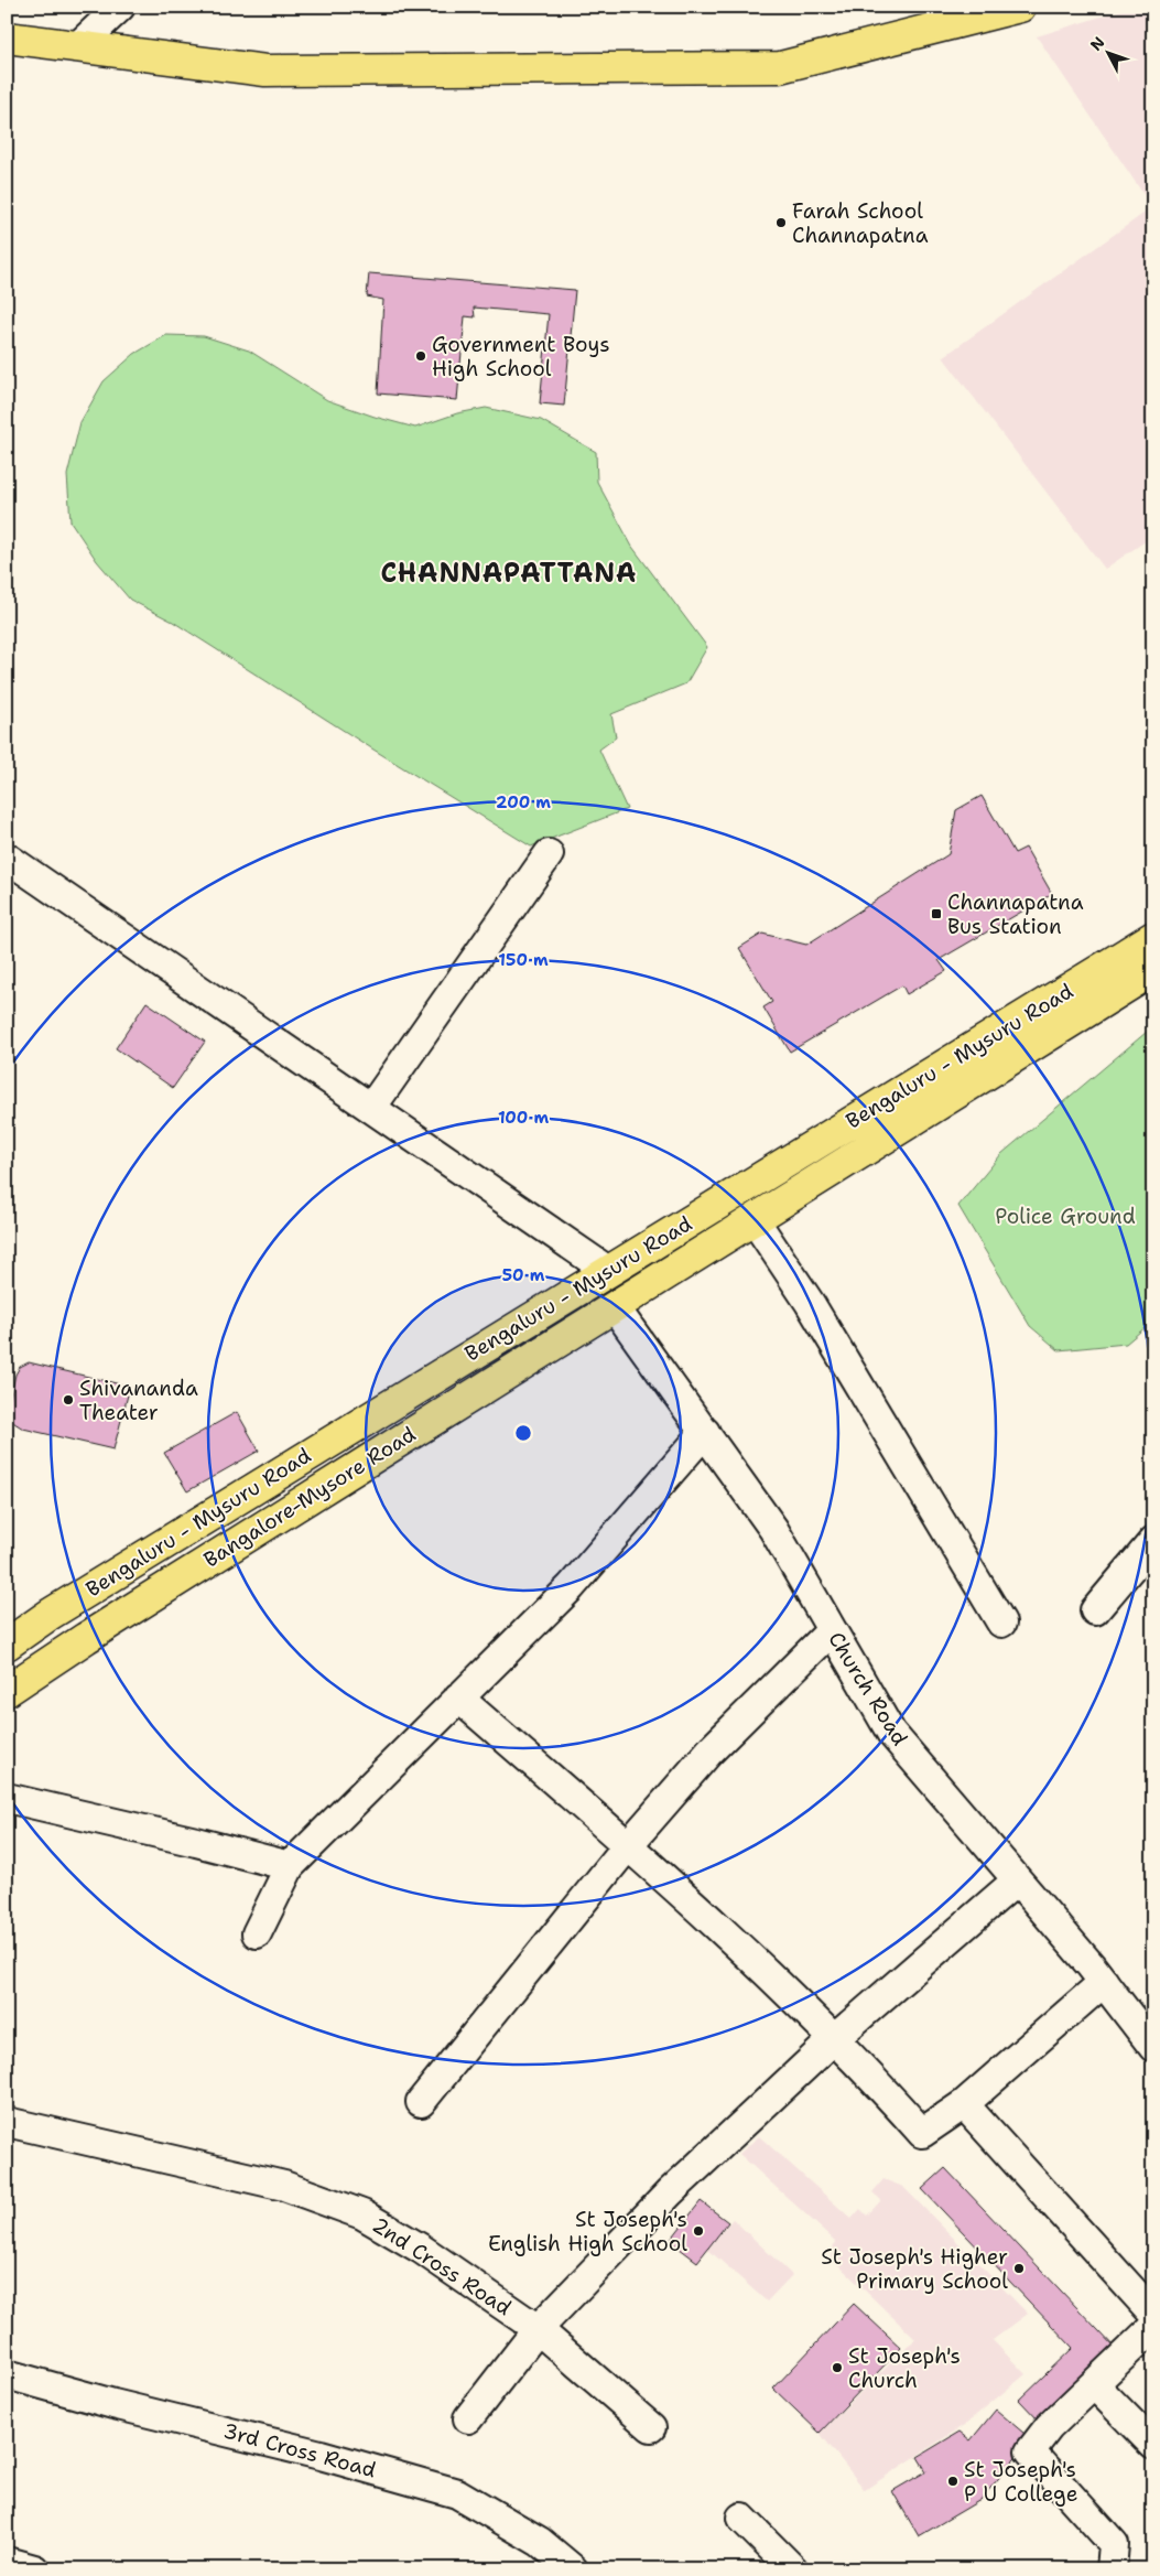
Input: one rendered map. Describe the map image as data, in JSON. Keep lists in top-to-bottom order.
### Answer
{
  "streets": {
    "main road": ["Bengaluru - Mysuru Road", "Bangalore-Mysore Road"],
    "street": ["Church Road", "2nd Cross Road", "3rd Cross Road"]
  },
  "crossings": [
    ["Bengaluru - Mysuru Road", "Bangalore-Mysore Road"],
    ["Bengaluru - Mysuru Road", "Church Road"],
    ["Bangalore-Mysore Road", "Church Road"]
  ],
  "districts": ["CHANNAPATTANA"],
  "parks": ["Police Ground"],
  "places": {
    "other": [
      "Farah School Channapatna",
      "Government Boys High School",
      "Shivananda Theater",
      "St Joseph's English High School",
      "St Joseph's Higher Primary School",
      "St Joseph's Church",
      "St Joseph's P U College"
    ],
    "transit": ["Channapatna Bus Station"]
  },
  "north": "top left",
  "rings": [
    "200 m",
    "150 m",
    "100 m",
    "50 m"
  ]
}
